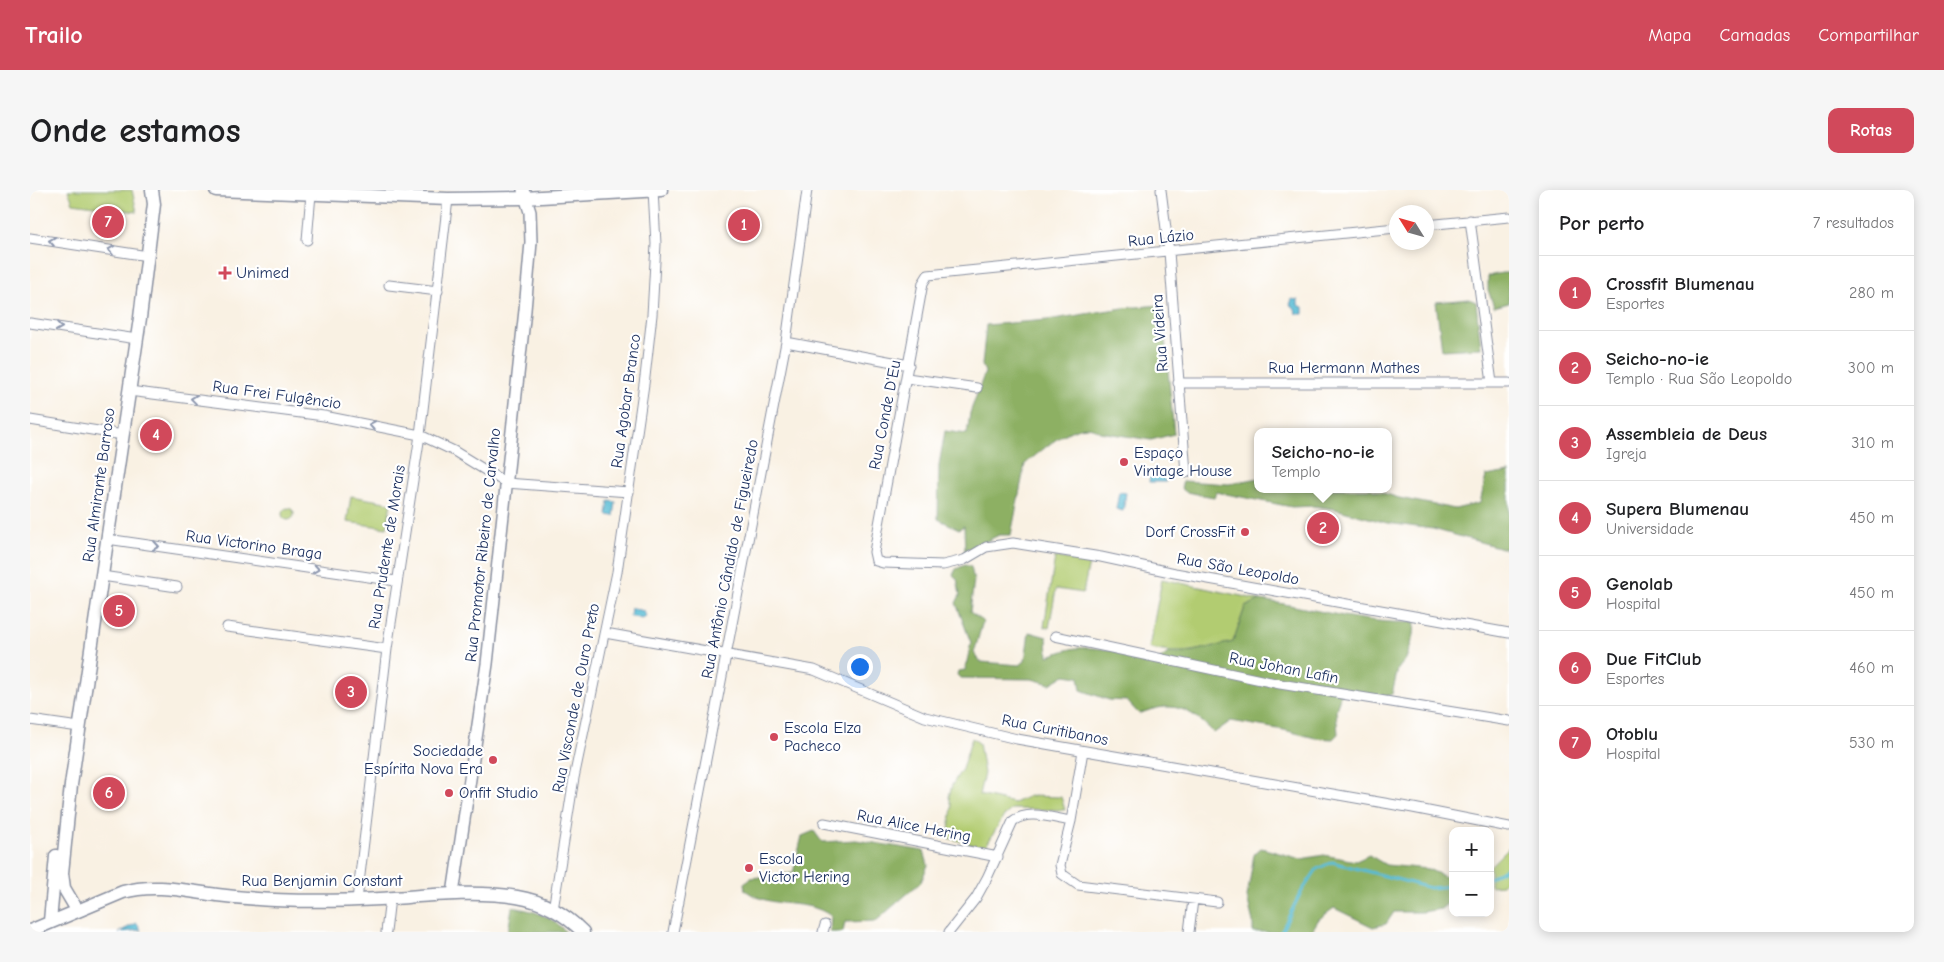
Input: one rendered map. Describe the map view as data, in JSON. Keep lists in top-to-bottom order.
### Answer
{
  "streets": {
    "main road": ["Rua Almirante Barroso", "Rua Benjamin Constant"],
    "street": [
      "Rua Lázio",
      "Rua Videira",
      "Rua Hermann Mathes",
      "Rua Frei Fulgêncio",
      "Rua Agobar Branco",
      "Rua Conde D'Eu",
      "Rua Victorino Braga",
      "Rua Promotor Ribeiro de Carvalho",
      "Rua Prudente de Morais",
      "Rua Antônio Cândido de Figueiredo",
      "Rua São Leopoldo",
      "Rua Johan Lafin",
      "Rua Visconde de Ouro Preto",
      "Rua Curitibanos",
      "Rua Alice Hering"
    ]
  },
  "crossings": [
    ["Rua Lázio", "Rua Videira"],
    ["Rua Lázio", "Rua Conde D'Eu"],
    ["Rua Videira", "Rua Hermann Mathes"],
    ["Rua Frei Fulgêncio", "Rua Agobar Branco"],
    ["Rua Frei Fulgêncio", "Rua Almirante Barroso"],
    ["Rua Frei Fulgêncio", "Rua Promotor Ribeiro de Carvalho"],
    ["Rua Frei Fulgêncio", "Rua Prudente de Morais"],
    ["Rua Agobar Branco", "Rua Promotor Ribeiro de Carvalho"],
    ["Rua Agobar Branco", "Rua Visconde de Ouro Preto"],
    ["Rua Conde D'Eu", "Rua São Leopoldo"],
    ["Rua Almirante Barroso", "Rua Victorino Braga"],
    ["Rua Almirante Barroso", "Rua Benjamin Constant"],
    ["Rua Victorino Braga", "Rua Prudente de Morais"],
    ["Rua Promotor Ribeiro de Carvalho", "Rua Benjamin Constant"],
    ["Rua Prudente de Morais", "Rua Benjamin Constant"],
    ["Rua Antônio Cândido de Figueiredo", "Rua Curitibanos"],
    ["Rua Visconde de Ouro Preto", "Rua Curitibanos"],
    ["Rua Visconde de Ouro Preto", "Rua Benjamin Constant"]
  ],
  "one_way": ["Rua Frei Fulgêncio"],
  "places": {
    "health": ["Unimed"],
    "other": [
      "Espaço Vintage House",
      "Dorf CrossFit",
      "Escola Elza Pacheco",
      "Sociedade Espírita Nova Era",
      "Onfit Studio",
      "Escola Victor Hering"
    ]
  },
  "north": "top left",
  "page": {
    "header": "Trailo",
    "nav": ["Mapa", "Camadas", "Compartilhar"],
    "buttons": "Rotas",
    "title": "Onde estamos",
    "heading": ["Por perto", "7 resultados"],
    "pins": [
      "7",
      "1",
      "4",
      "2",
      "5",
      "3",
      "6"
    ],
    "list": [
      {
        "mark": "1",
        "name": "Crossfit Blumenau",
        "note": "Esportes",
        "value": "280 m"
      },
      {
        "mark": "2",
        "name": "Seicho-no-ie",
        "note": "Templo · Rua São Leopoldo",
        "value": "300 m"
      },
      {
        "mark": "3",
        "name": "Assembleia de Deus",
        "note": "Igreja",
        "value": "310 m"
      },
      {
        "mark": "4",
        "name": "Supera Blumenau",
        "note": "Universidade",
        "value": "450 m"
      },
      {
        "mark": "5",
        "name": "Genolab",
        "note": "Hospital",
        "value": "450 m"
      },
      {
        "mark": "6",
        "name": "Due FitClub",
        "note": "Esportes",
        "value": "460 m"
      },
      {
        "mark": "7",
        "name": "Otoblu",
        "note": "Hospital",
        "value": "530 m"
      }
    ],
    "popup": ["Seicho-no-ie", "Templo"],
    "map_buttons": ["+", "−"]
  }
}
